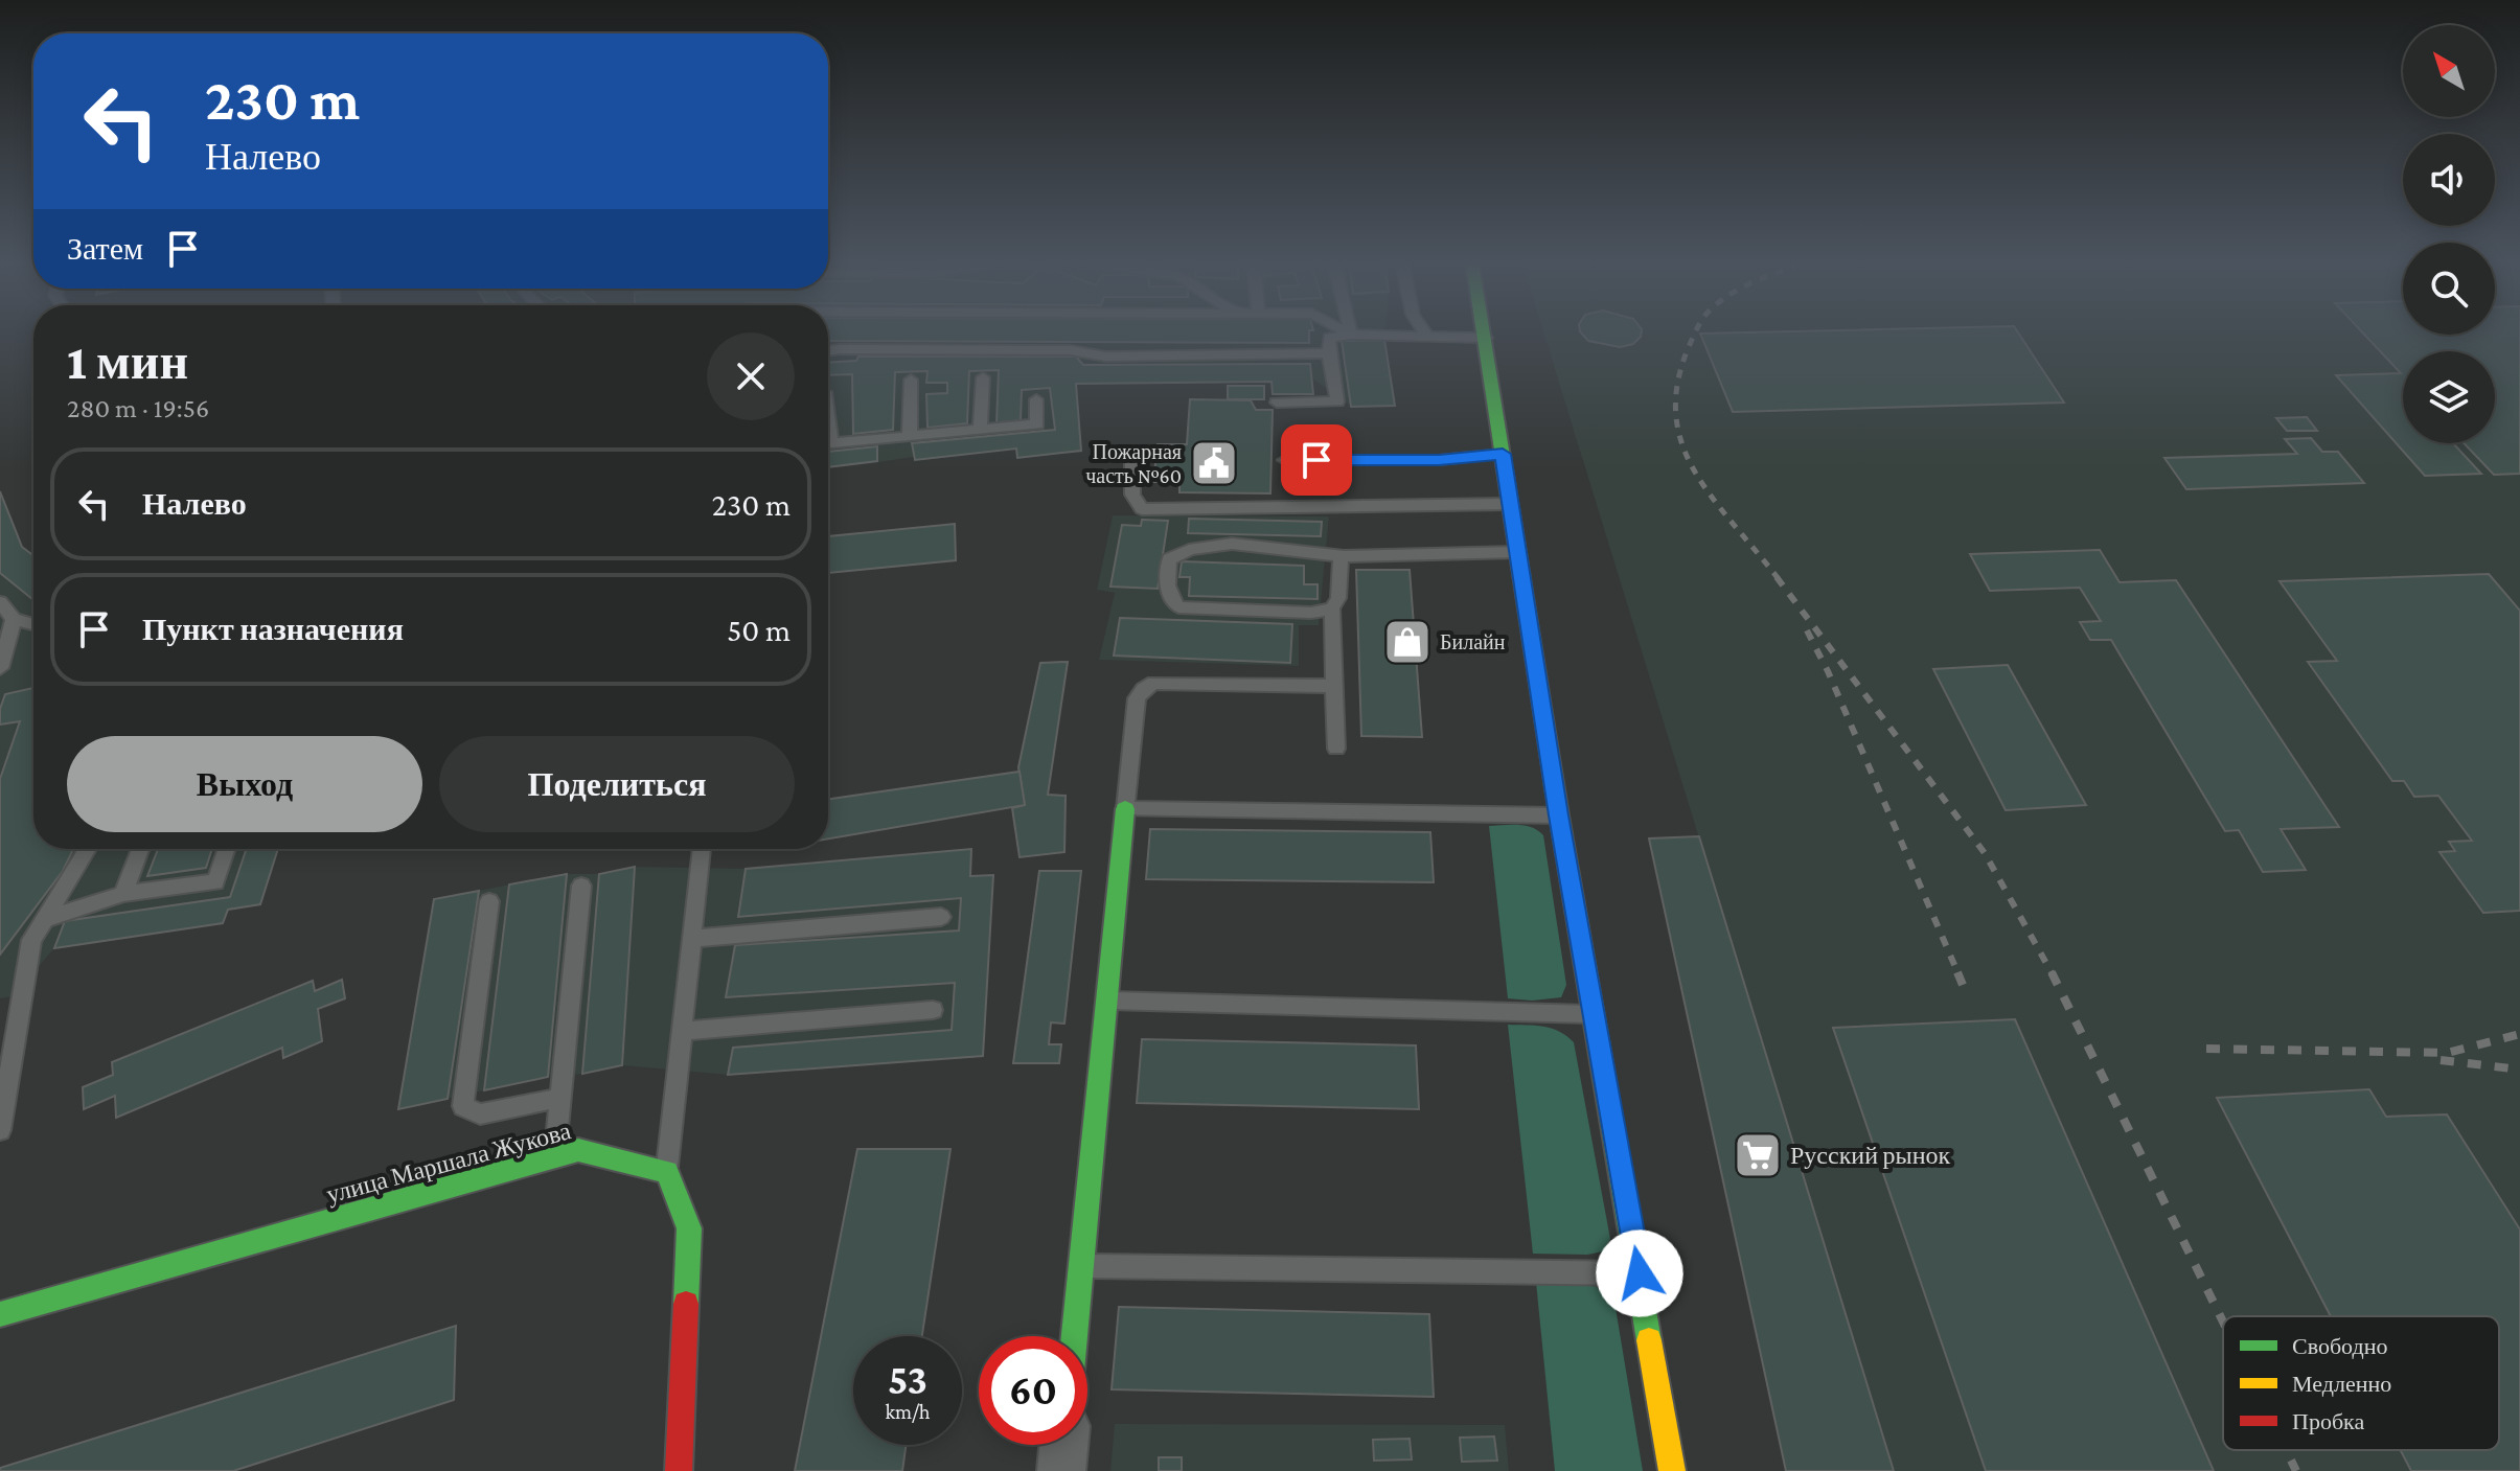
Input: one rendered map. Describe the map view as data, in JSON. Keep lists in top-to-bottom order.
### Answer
{
  "streets": {
    "main road": ["улица Маршала Жукова"]
  },
  "places": {
    "public building": ["Пожарная часть №60"],
    "shop": ["Билайн"],
    "supermarket": ["Русский рынок"]
  },
  "legend": ["Свободно", "Медленно", "Пробка"],
  "north": "top left",
  "page": {
    "turn": ["230 m", "Налево"],
    "then": "Затем",
    "heading": ["1 мин", "280 m · 19:56"],
    "list": [
      {
        "name": "Налево",
        "value": "230 m"
      },
      {
        "name": "Пункт назначения",
        "value": "50 m"
      }
    ],
    "buttons": ["Выход", "Поделиться"],
    "speed": "53 km/h",
    "limit": "60"
  }
}
